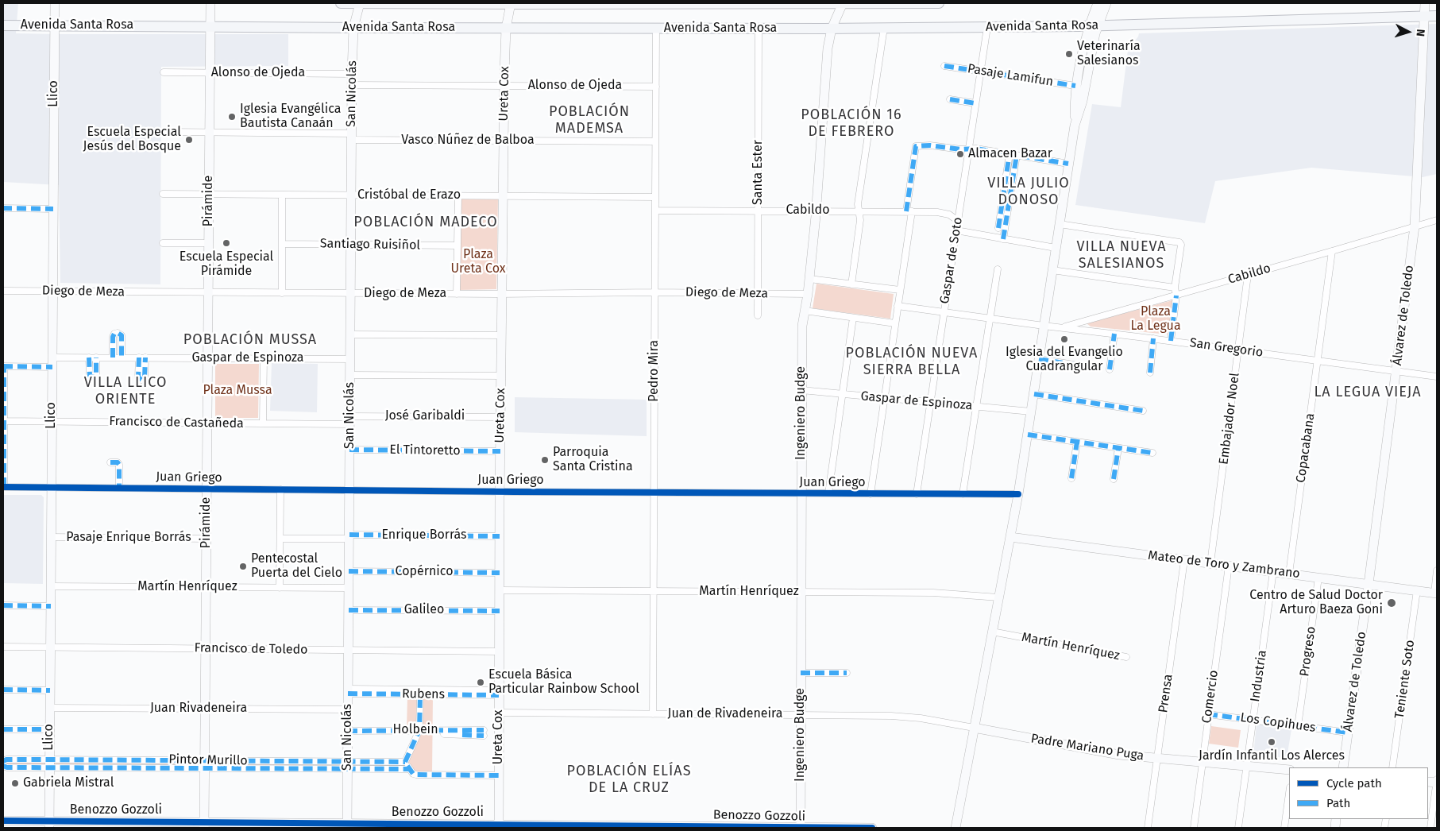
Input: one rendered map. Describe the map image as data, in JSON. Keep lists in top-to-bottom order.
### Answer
{
  "streets": {
    "main road": ["Avenida Santa Rosa"],
    "street": [
      "Alonso de Ojeda",
      "Pasaje Lamifun",
      "Llico",
      "San Nicolás",
      "Ureta Cox",
      "Vasco Núñez de Balboa",
      "Santa Ester",
      "Cristóbal de Erazo",
      "Pirámide",
      "Cabildo",
      "Santiago Ruisiñol",
      "Gaspar de Soto",
      "Diego de Meza",
      "Álvarez de Toledo",
      "San Gregorio",
      "Gaspar de Espinoza",
      "Pedro Mira",
      "Ingeniero Budge",
      "José Garibaldi",
      "Embajador Noel",
      "Francisco de Castañeda",
      "Copacabana",
      "El Tintoretto",
      "Juan Griego",
      "Enrique Borrás",
      "Pasaje Enrique Borrás",
      "Mateo de Toro y Zambrano",
      "Copérnico",
      "Martín Henríquez",
      "Galileo",
      "Francisco de Toledo",
      "Progreso",
      "Industria",
      "Teniente Soto",
      "Prensa",
      "Rubens",
      "Comercio",
      "Juan Rivadeneira",
      "Juan de Rivadeneira",
      "Los Copihues",
      "Holbein",
      "Padre Mariano Puga",
      "Pintor Murillo",
      "Benozzo Gozzoli"
    ]
  },
  "crossings": [
    ["Avenida Santa Rosa", "Llico"],
    ["Avenida Santa Rosa", "San Nicolás"],
    ["Avenida Santa Rosa", "Ureta Cox"],
    ["Avenida Santa Rosa", "Santa Ester"],
    ["Avenida Santa Rosa", "Pirámide"],
    ["Avenida Santa Rosa", "Gaspar de Soto"],
    ["Avenida Santa Rosa", "Álvarez de Toledo"],
    ["Avenida Santa Rosa", "Pedro Mira"],
    ["Avenida Santa Rosa", "Ingeniero Budge"],
    ["Alonso de Ojeda", "San Nicolás"],
    ["Alonso de Ojeda", "Ureta Cox"],
    ["Alonso de Ojeda", "Pirámide"],
    ["Alonso de Ojeda", "Pedro Mira"],
    ["Pasaje Lamifun", "Gaspar de Soto"],
    ["Llico", "Diego de Meza"],
    ["Llico", "Gaspar de Espinoza"],
    ["Llico", "Francisco de Castañeda"],
    ["Llico", "Juan Griego"],
    ["Llico", "Pasaje Enrique Borrás"],
    ["Llico", "Martín Henríquez"],
    ["Llico", "Francisco de Toledo"],
    ["Llico", "Juan Rivadeneira"],
    ["Llico", "Pintor Murillo"],
    ["Llico", "Benozzo Gozzoli"],
    ["San Nicolás", "Vasco Núñez de Balboa"],
    ["San Nicolás", "Cristóbal de Erazo"],
    ["San Nicolás", "Santiago Ruisiñol"],
    ["San Nicolás", "Diego de Meza"],
    ["San Nicolás", "Gaspar de Espinoza"],
    ["San Nicolás", "José Garibaldi"],
    ["San Nicolás", "Francisco de Castañeda"],
    ["San Nicolás", "El Tintoretto"],
    ["San Nicolás", "Juan Griego"],
    ["San Nicolás", "Enrique Borrás"],
    ["San Nicolás", "Copérnico"],
    ["San Nicolás", "Martín Henríquez"],
    ["San Nicolás", "Galileo"],
    ["San Nicolás", "Francisco de Toledo"],
    ["San Nicolás", "Rubens"],
    ["San Nicolás", "Juan Rivadeneira"],
    ["San Nicolás", "Holbein"],
    ["San Nicolás", "Pintor Murillo"],
    ["San Nicolás", "Benozzo Gozzoli"],
    ["Ureta Cox", "Vasco Núñez de Balboa"],
    ["Ureta Cox", "Cristóbal de Erazo"],
    ["Ureta Cox", "Diego de Meza"],
    ["Ureta Cox", "José Garibaldi"],
    ["Ureta Cox", "El Tintoretto"],
    ["Ureta Cox", "Juan Griego"],
    ["Ureta Cox", "Enrique Borrás"],
    ["Ureta Cox", "Copérnico"],
    ["Ureta Cox", "Martín Henríquez"],
    ["Ureta Cox", "Galileo"],
    ["Ureta Cox", "Francisco de Toledo"],
    ["Ureta Cox", "Rubens"],
    ["Ureta Cox", "Juan de Rivadeneira"],
    ["Ureta Cox", "Pintor Murillo"],
    ["Ureta Cox", "Benozzo Gozzoli"],
    ["Vasco Núñez de Balboa", "Pirámide"],
    ["Vasco Núñez de Balboa", "Pedro Mira"],
    ["Santa Ester", "Cabildo"],
    ["Santa Ester", "Diego de Meza"],
    ["Cristóbal de Erazo", "Pirámide"],
    ["Cristóbal de Erazo", "Pedro Mira"],
    ["Pirámide", "Diego de Meza"],
    ["Pirámide", "Gaspar de Espinoza"],
    ["Pirámide", "Francisco de Castañeda"],
    ["Pirámide", "Juan Griego"],
    ["Pirámide", "Pasaje Enrique Borrás"],
    ["Pirámide", "Martín Henríquez"],
    ["Pirámide", "Francisco de Toledo"],
    ["Pirámide", "Juan Rivadeneira"],
    ["Pirámide", "Pintor Murillo"],
    ["Pirámide", "Benozzo Gozzoli"],
    ["Cabildo", "Gaspar de Soto"],
    ["Cabildo", "Álvarez de Toledo"],
    ["Cabildo", "San Gregorio"],
    ["Cabildo", "Pedro Mira"],
    ["Cabildo", "Ingeniero Budge"],
    ["Cabildo", "Embajador Noel"],
    ["Cabildo", "Copacabana"],
    ["Gaspar de Soto", "San Gregorio"],
    ["Gaspar de Soto", "Gaspar de Espinoza"],
    ["Gaspar de Soto", "Juan Griego"],
    ["Diego de Meza", "Pedro Mira"],
    ["Diego de Meza", "Ingeniero Budge"],
    ["Álvarez de Toledo", "San Gregorio"],
    ["Álvarez de Toledo", "Mateo de Toro y Zambrano"],
    ["Álvarez de Toledo", "Los Copihues"],
    ["San Gregorio", "Embajador Noel"],
    ["San Gregorio", "Copacabana"],
    ["Gaspar de Espinoza", "Ingeniero Budge"],
    ["Pedro Mira", "Juan Griego"],
    ["Pedro Mira", "Martín Henríquez"],
    ["Pedro Mira", "Juan de Rivadeneira"],
    ["Ingeniero Budge", "Juan Griego"],
    ["Ingeniero Budge", "Martín Henríquez"],
    ["Ingeniero Budge", "Juan de Rivadeneira"],
    ["Ingeniero Budge", "Benozzo Gozzoli"],
    ["José Garibaldi", "Francisco de Castañeda"],
    ["Embajador Noel", "Mateo de Toro y Zambrano"],
    ["Copacabana", "Mateo de Toro y Zambrano"],
    ["Mateo de Toro y Zambrano", "Progreso"],
    ["Mateo de Toro y Zambrano", "Industria"],
    ["Mateo de Toro y Zambrano", "Teniente Soto"],
    ["Mateo de Toro y Zambrano", "Prensa"],
    ["Mateo de Toro y Zambrano", "Comercio"],
    ["Progreso", "Los Copihues"],
    ["Industria", "Los Copihues"],
    ["Prensa", "Padre Mariano Puga"],
    ["Comercio", "Los Copihues"],
    ["Comercio", "Padre Mariano Puga"],
    ["Juan de Rivadeneira", "Padre Mariano Puga"]
  ],
  "districts": [
    "POBLACIÓN MADEMSA",
    "POBLACIÓN 16 DE FEBRERO",
    "VILLA JULIO DONOSO",
    "POBLACIÓN MADECO",
    "VILLA NUEVA SALESIANOS",
    "POBLACIÓN MUSSA",
    "POBLACIÓN NUEVA SIERRA BELLA",
    "VILLA LLICO ORIENTE",
    "LA LEGUA VIEJA",
    "POBLACIÓN ELÍAS DE LA CRUZ"
  ],
  "parks": ["Plaza Ureta Cox", "Plaza La Legua", "Plaza Mussa"],
  "places": [
    "Veterinaría Salesianos",
    "Iglesia Evangélica Bautista Canaán",
    "Escuela Especial Jesús del Bosque",
    "Almacen Bazar",
    "Escuela Especial Pirámide",
    "Iglesia del Evangelio Cuadrangular",
    "Parroquia Santa Cristina",
    "Pentecostal Puerta del Cielo",
    "Centro de Salud Doctor Arturo Baeza Goni",
    "Escuela Básica Particular Rainbow School",
    "Jardín Infantil Los Alerces",
    "Gabriela Mistral"
  ],
  "legend": ["Cycle path", "Path"],
  "north": "right"
}
